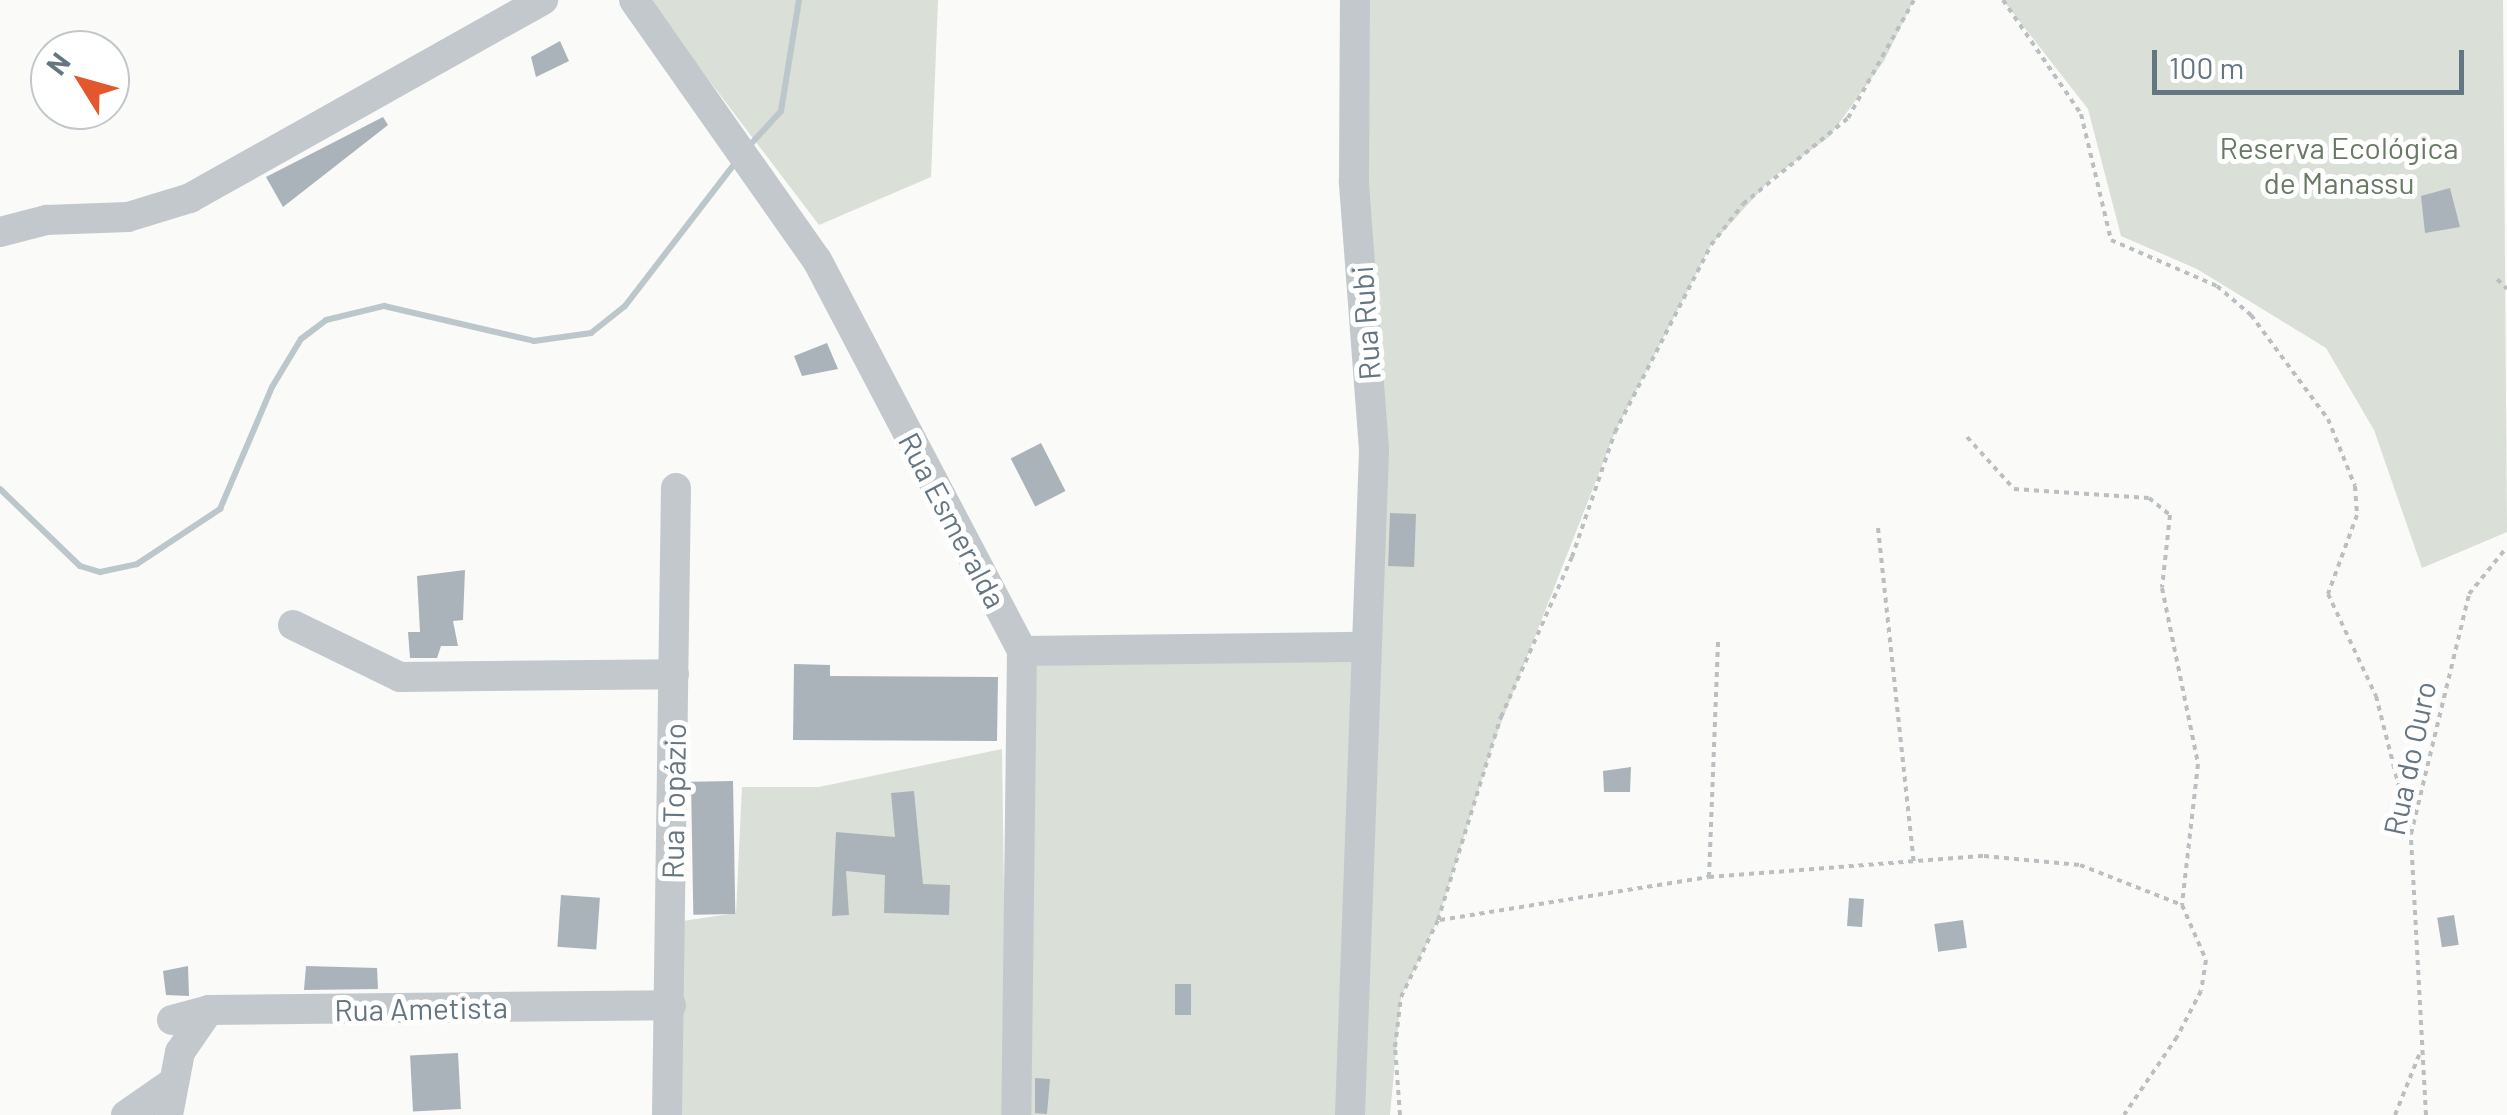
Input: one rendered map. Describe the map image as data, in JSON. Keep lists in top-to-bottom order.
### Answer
{
  "streets": {
    "street": [
      "Rua Rubi",
      "Rua Esmeralda",
      "Rua Topázio",
      "Rua Ametista"
    ],
    "path": ["Rua do Ouro"]
  },
  "crossings": [
    ["Rua Topázio", "Rua Ametista"]
  ],
  "parks": ["Reserva Ecológica de Manassu"],
  "scale_bar": "100 m",
  "north": "top left"
}
